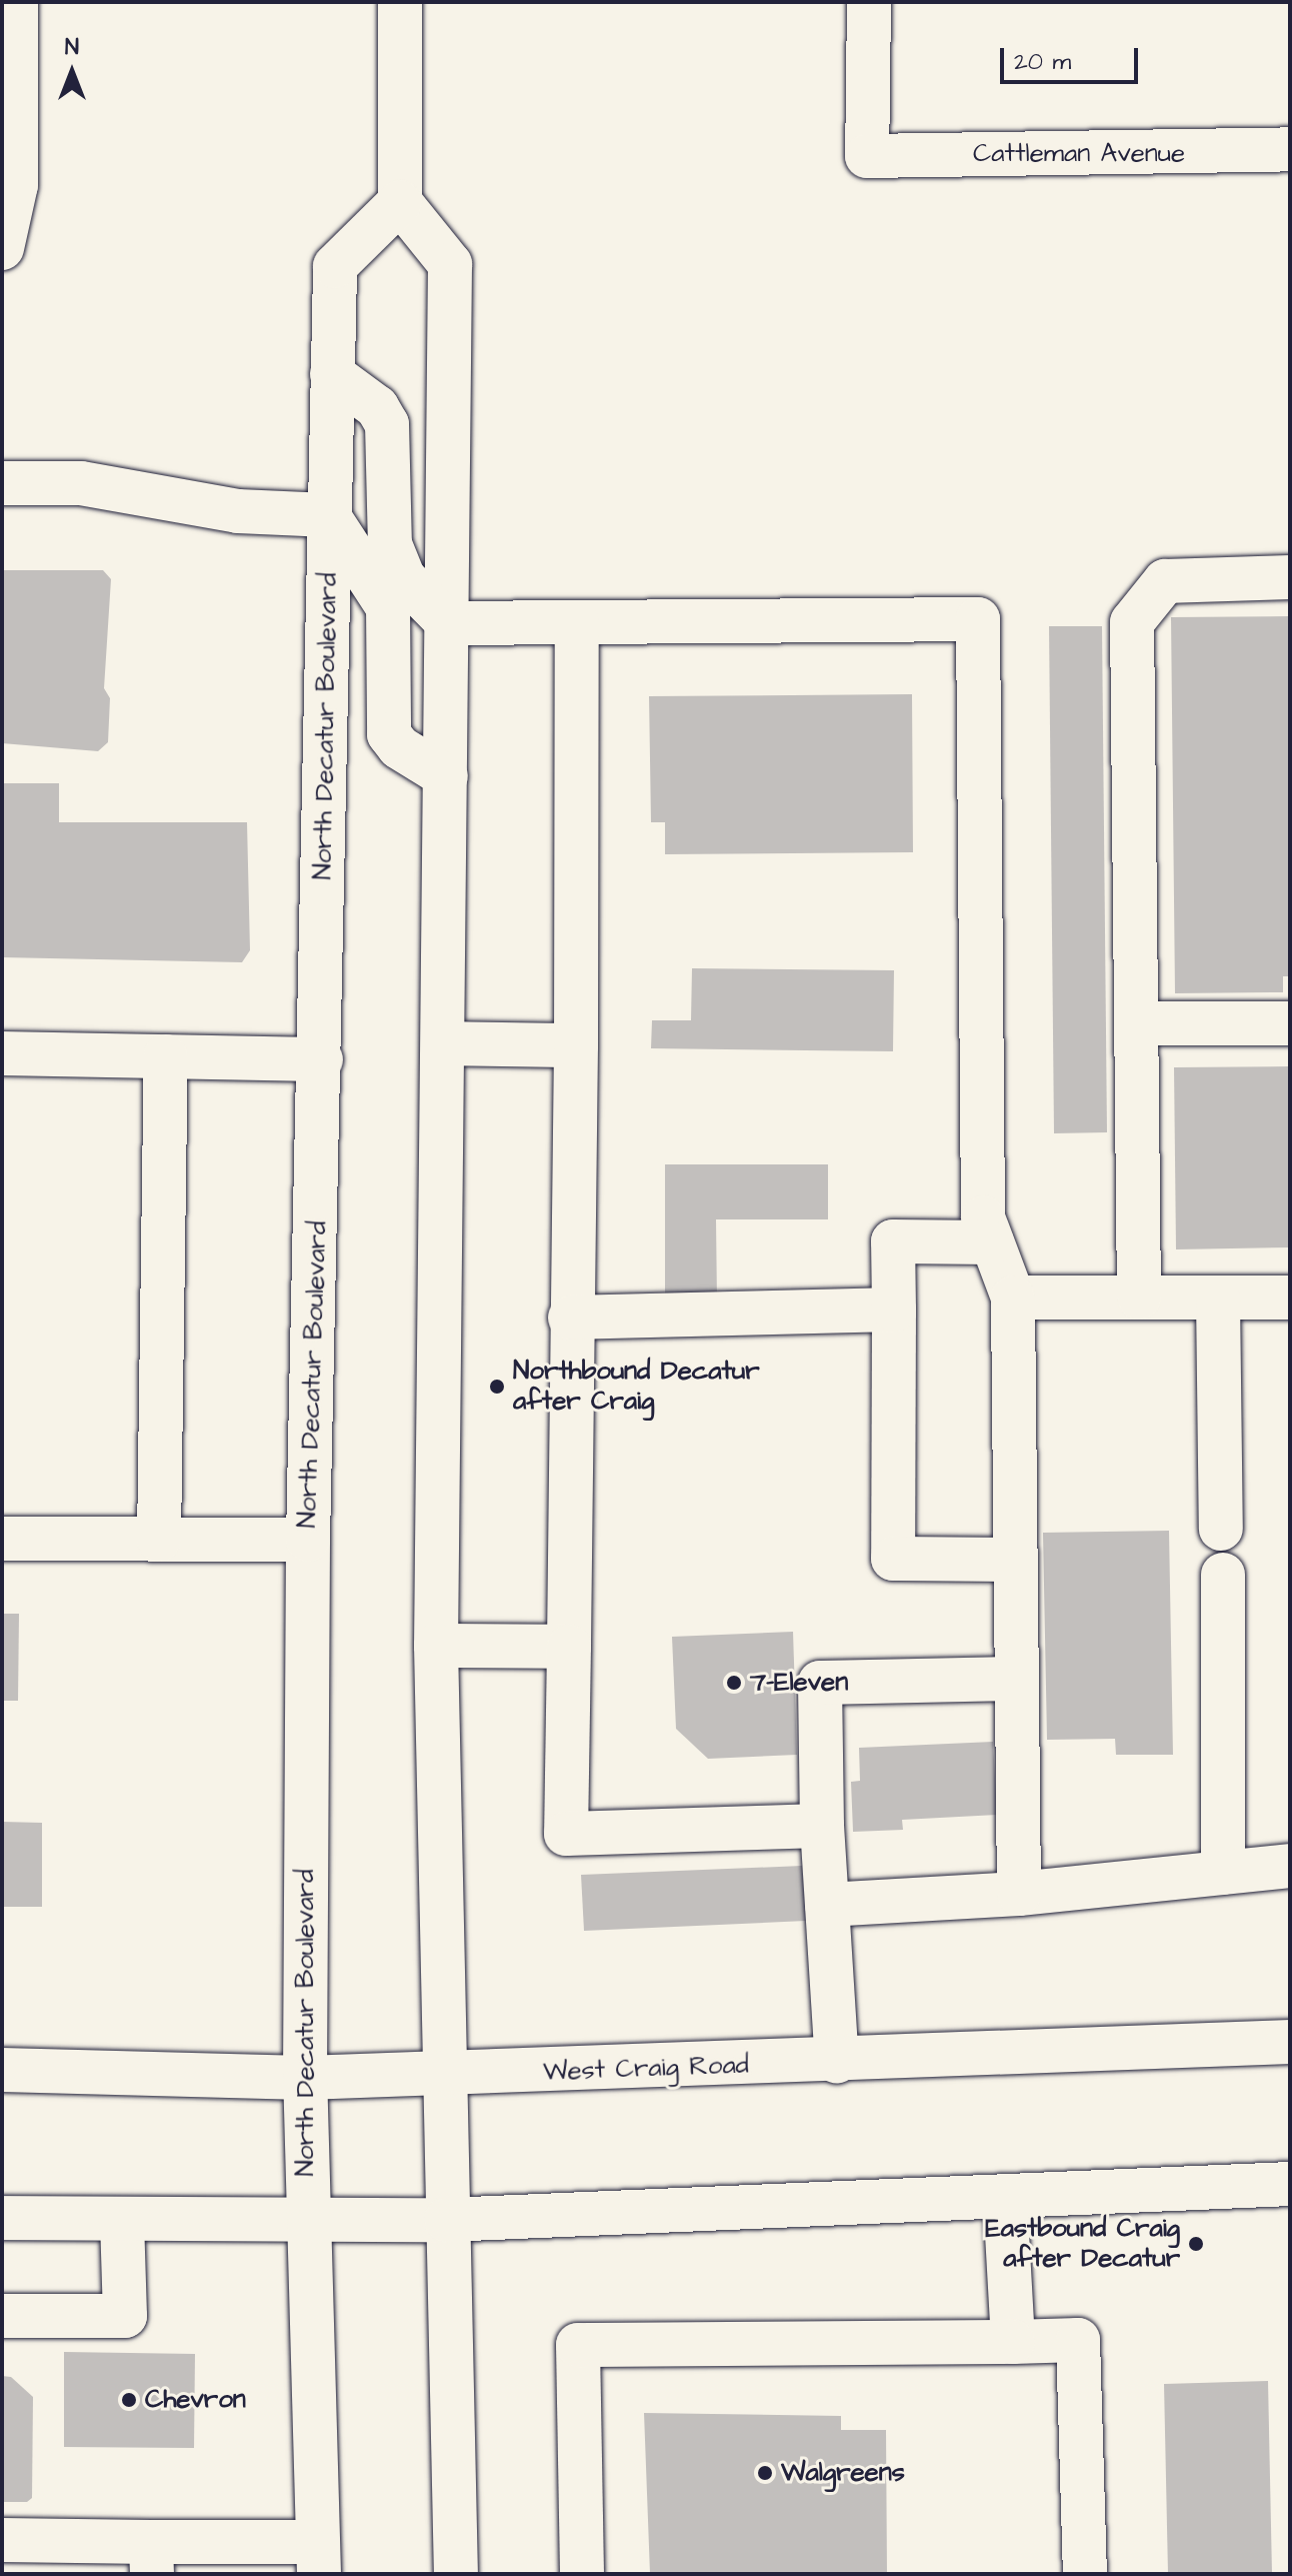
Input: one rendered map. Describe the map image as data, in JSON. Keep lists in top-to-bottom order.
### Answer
{
  "streets": {
    "main road": ["Cattleman Avenue", "North Decatur Boulevard", "West Craig Road"]
  },
  "crossings": [
    ["North Decatur Boulevard", "West Craig Road"]
  ],
  "places": [
    "Northbound Decatur after Craig",
    "7-Eleven",
    "Eastbound Craig after Decatur",
    "Chevron",
    "Walgreens"
  ],
  "scale_bar": "20 m",
  "north": "top"
}
